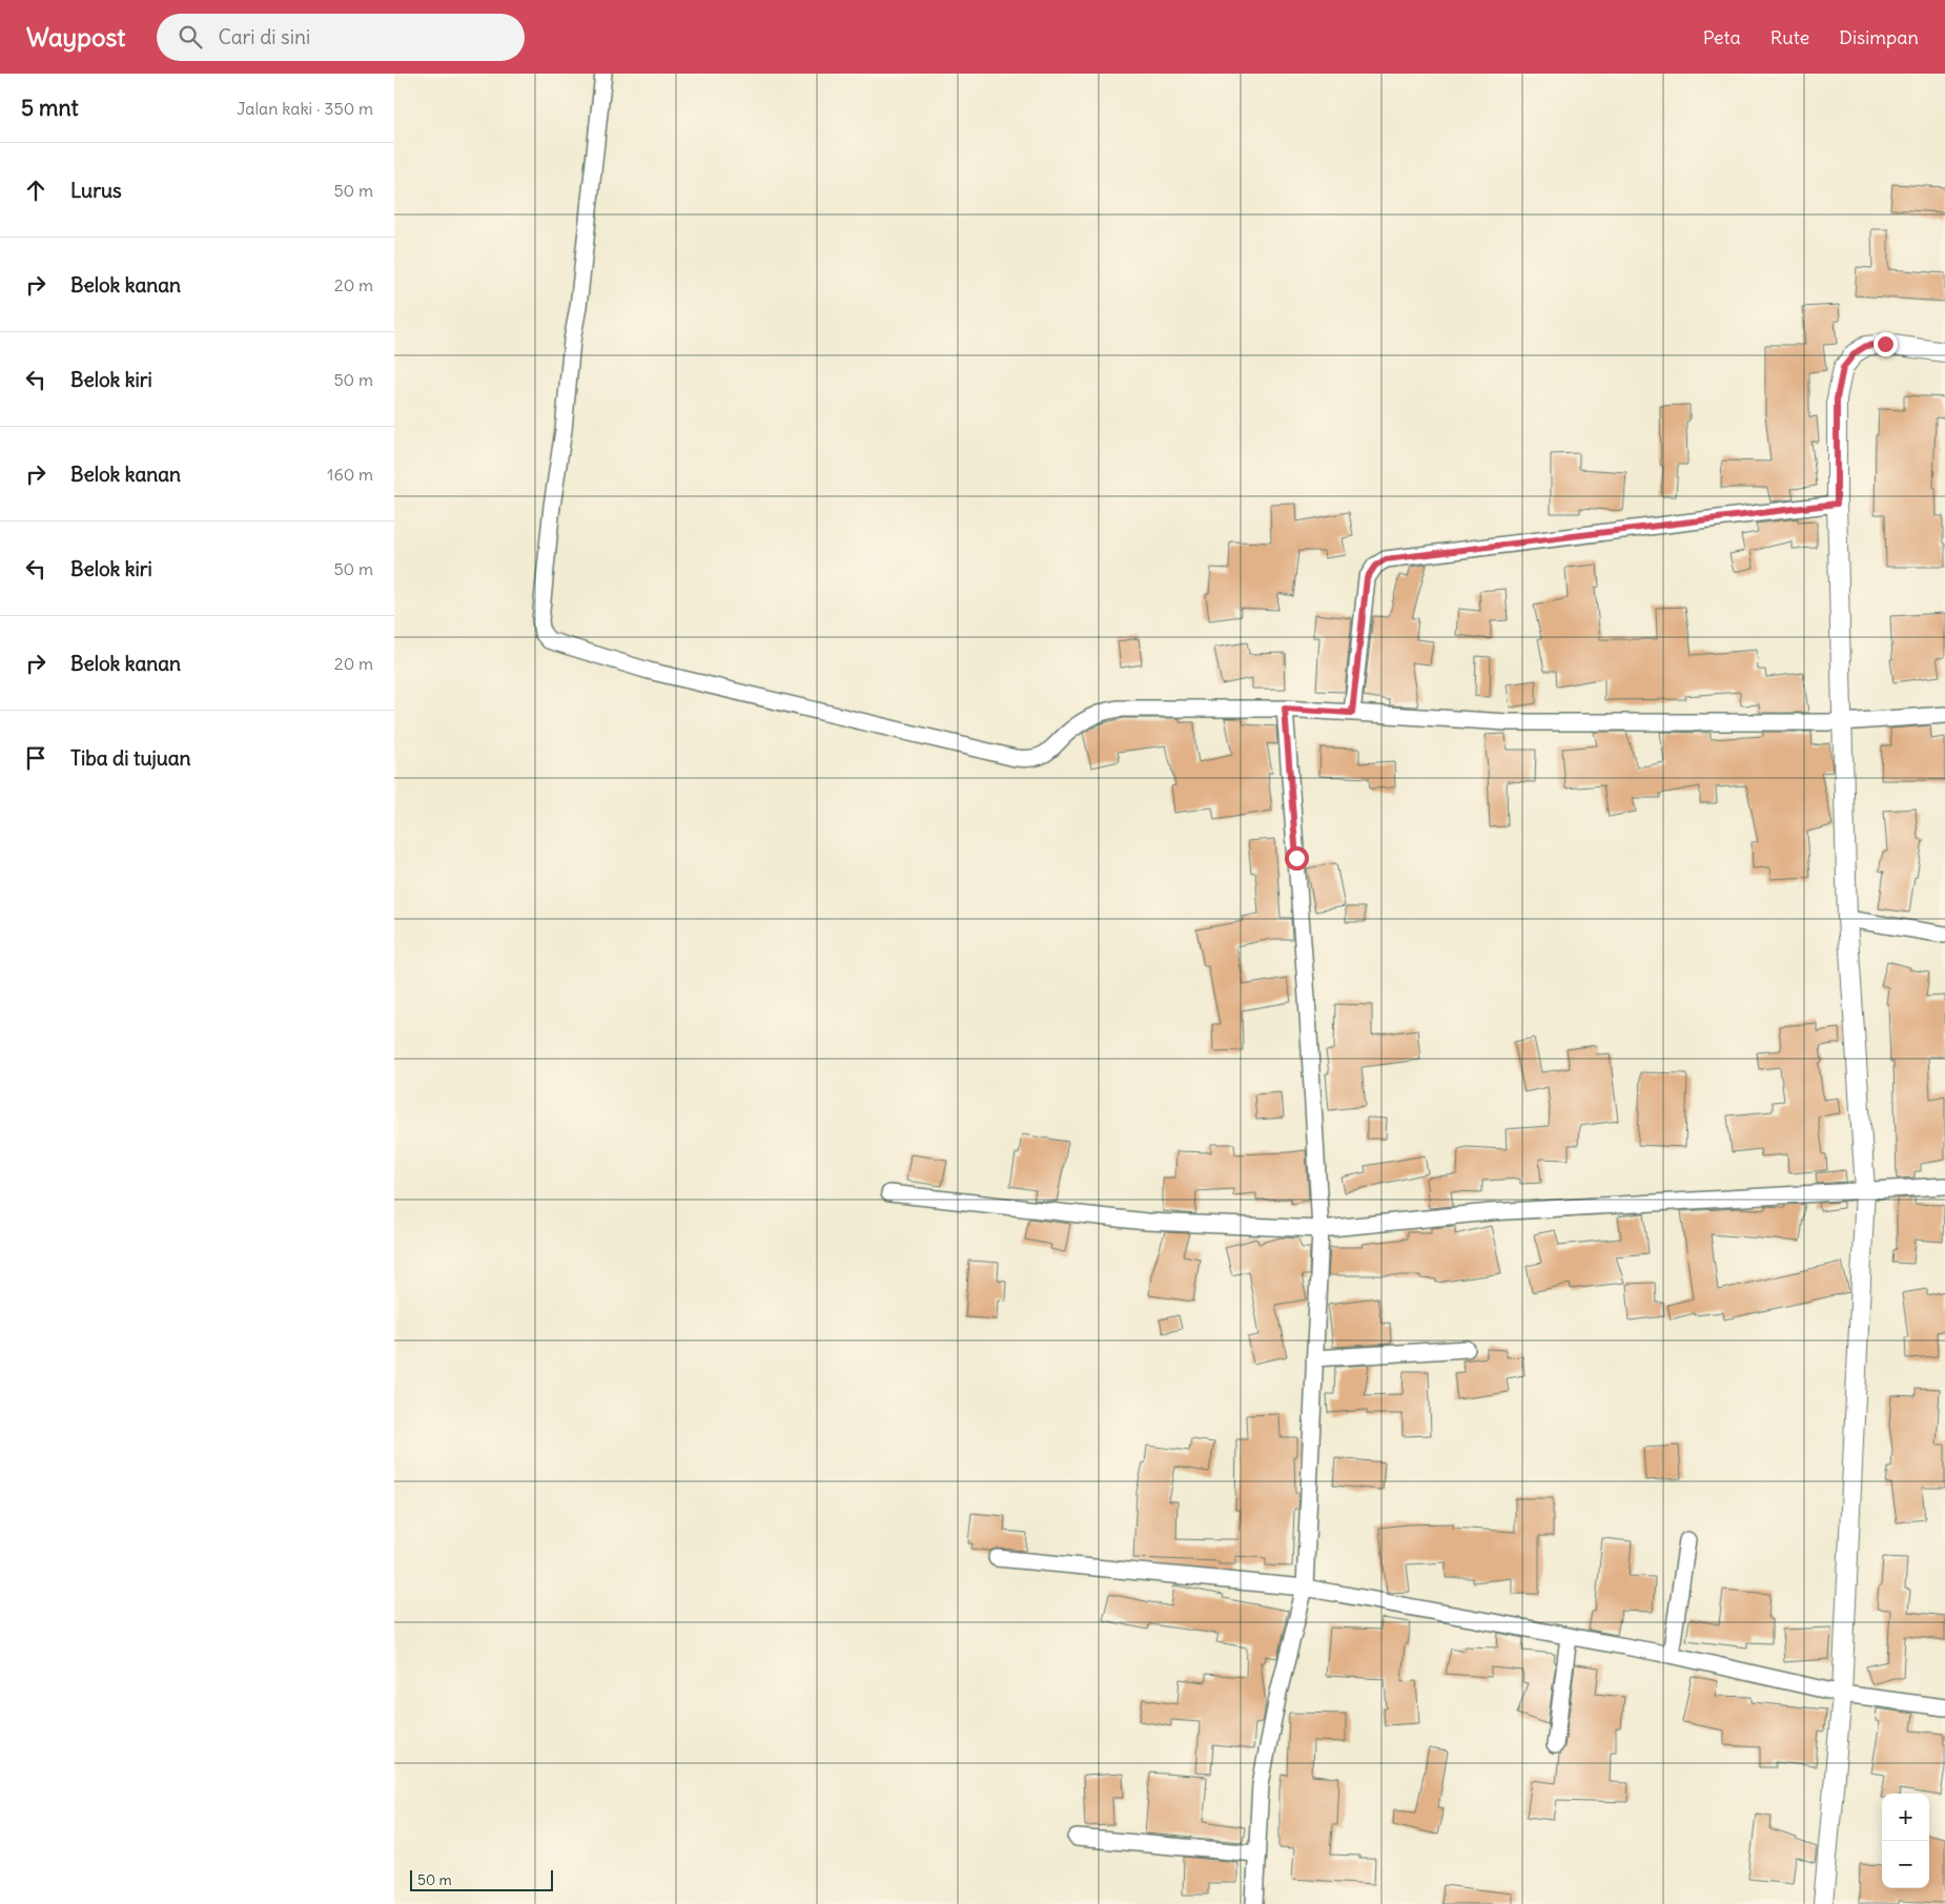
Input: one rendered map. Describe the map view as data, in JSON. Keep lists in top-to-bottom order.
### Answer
{
  "scale_bar": "50 m",
  "page": {
    "header": "Waypost",
    "search": "Cari di sini",
    "nav": ["Peta", "Rute", "Disimpan"],
    "heading": ["5 mnt", "Jalan kaki · 350 m"],
    "list": [
      ["Lurus", "50 m"],
      ["Belok kanan", "20 m"],
      ["Belok kiri", "50 m"],
      ["Belok kanan", "160 m"],
      ["Belok kiri", "50 m"],
      ["Belok kanan", "20 m"],
      "Tiba di tujuan"
    ],
    "map_buttons": ["+", "−"],
    "scale": "50 m"
  }
}
